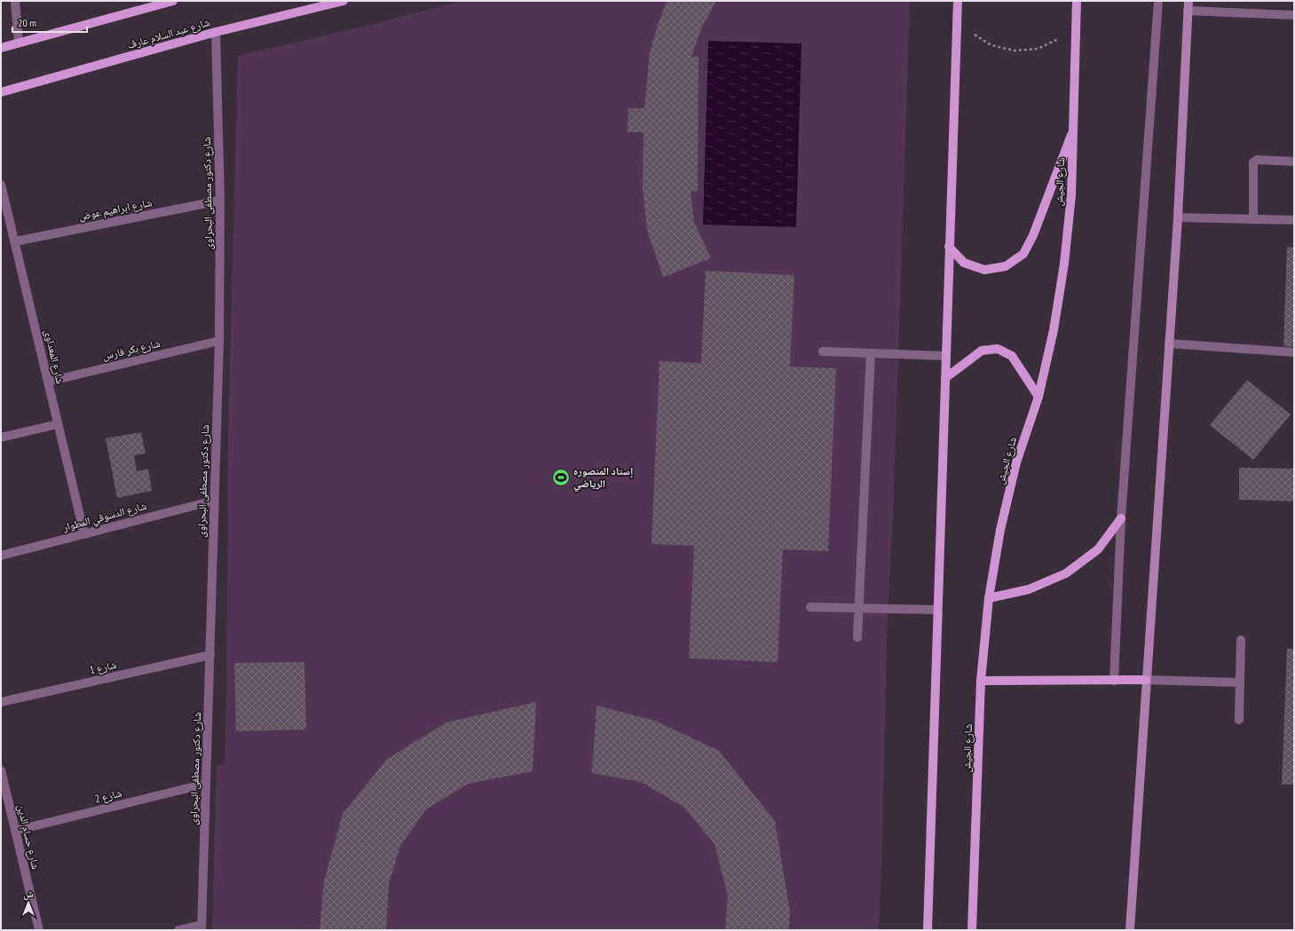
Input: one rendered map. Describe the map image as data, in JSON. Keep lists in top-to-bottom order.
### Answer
{
  "streets": {
    "main road": ["شارع عبد السلام عارف", "شارع الجيش"],
    "street": [
      "شارع دكتور مصطفى البحراوى",
      "شارع ابراهيم عوض",
      "شارع بكر فارس",
      "شارع المعداوى",
      "شارع الدسوقي المطوار",
      "شارع 1",
      "شارع 2",
      "شارع حسام الدين"
    ]
  },
  "crossings": [
    ["شارع عبد السلام عارف", "شارع دكتور مصطفى البحراوى"],
    ["شارع دكتور مصطفى البحراوى", "شارع ابراهيم عوض"],
    ["شارع دكتور مصطفى البحراوى", "شارع بكر فارس"],
    ["شارع دكتور مصطفى البحراوى", "شارع الدسوقي المطوار"],
    ["شارع دكتور مصطفى البحراوى", "شارع 1"],
    ["شارع دكتور مصطفى البحراوى", "شارع 2"],
    ["شارع ابراهيم عوض", "شارع المعداوى"],
    ["شارع بكر فارس", "شارع المعداوى"],
    ["شارع المعداوى", "شارع الدسوقي المطوار"],
    ["شارع 2", "شارع حسام الدين"]
  ],
  "places": {
    "sports": ["إستاد المنصوره الرياضي"]
  },
  "scale_bar": "20 m",
  "north": "top"
}
